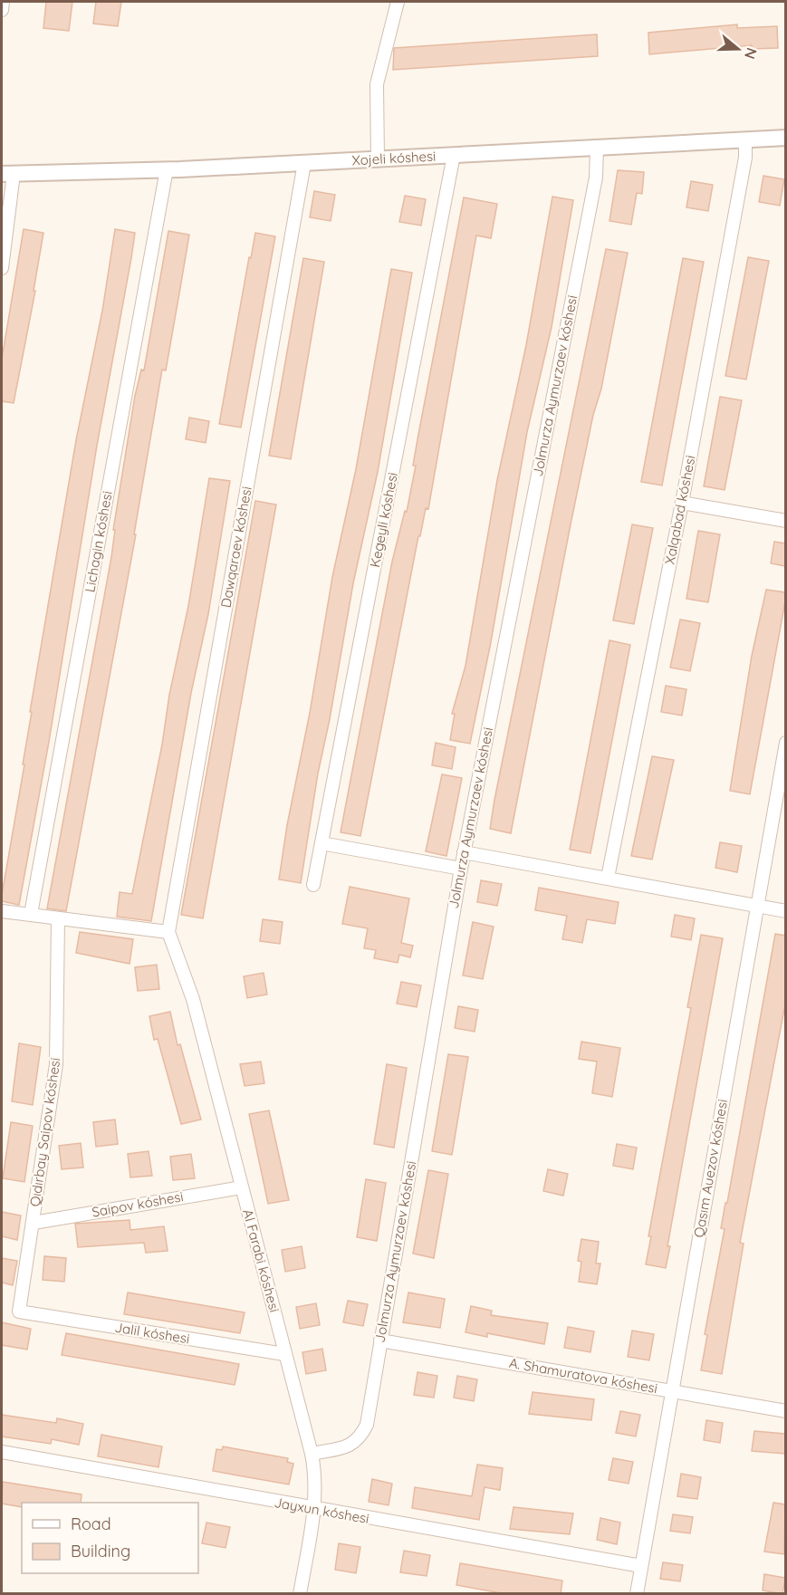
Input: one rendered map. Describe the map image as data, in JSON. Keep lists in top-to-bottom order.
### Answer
{
  "streets": {
    "street": [
      "Xojeli kóshesi",
      "Jolmurza Aymurzaev kóshesi",
      "Xalqabad kóshesi",
      "Kegeyli kóshesi",
      "Lichagin kóshesi",
      "Dawqaraev kóshesi",
      "Qıdırbay Saipov kóshesi",
      "Qasım Auezov kóshesi",
      "Saipov kóshesi",
      "Al Farabi kóshesi",
      "Jalil kóshesi",
      "A. Shamuratova kóshesi",
      "Jayxun kóshesi"
    ]
  },
  "crossings": [
    ["Xojeli kóshesi", "Jolmurza Aymurzaev kóshesi"],
    ["Xojeli kóshesi", "Xalqabad kóshesi"],
    ["Xojeli kóshesi", "Kegeyli kóshesi"],
    ["Xojeli kóshesi", "Lichagin kóshesi"],
    ["Xojeli kóshesi", "Dawqaraev kóshesi"],
    ["Jolmurza Aymurzaev kóshesi", "Al Farabi kóshesi"],
    ["Jolmurza Aymurzaev kóshesi", "A. Shamuratova kóshesi"],
    ["Dawqaraev kóshesi", "Al Farabi kóshesi"],
    ["Qıdırbay Saipov kóshesi", "Saipov kóshesi"],
    ["Qıdırbay Saipov kóshesi", "Jalil kóshesi"],
    ["Qasım Auezov kóshesi", "A. Shamuratova kóshesi"],
    ["Qasım Auezov kóshesi", "Jayxun kóshesi"],
    ["Saipov kóshesi", "Al Farabi kóshesi"],
    ["Al Farabi kóshesi", "Jalil kóshesi"],
    ["Al Farabi kóshesi", "Jayxun kóshesi"]
  ],
  "legend": ["Road", "Building"],
  "north": "right"
}
